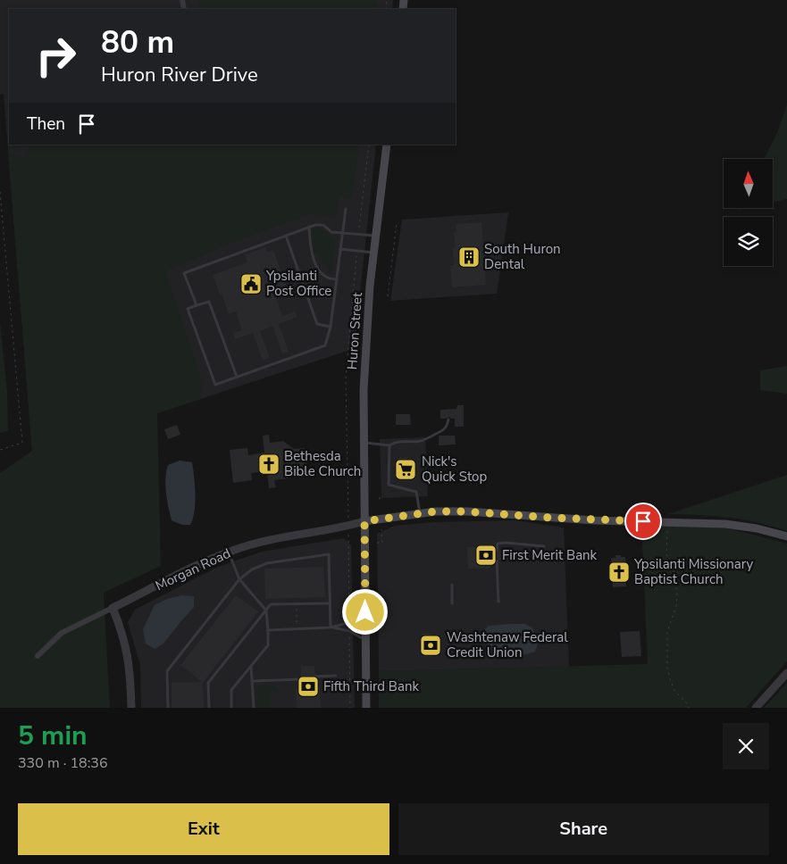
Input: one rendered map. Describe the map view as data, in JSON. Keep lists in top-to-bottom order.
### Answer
{
  "streets": {
    "main road": ["Huron Street"],
    "street": ["Morgan Road"]
  },
  "crossings": [
    ["Huron Street", "Morgan Road"]
  ],
  "places": {
    "building": ["South Huron Dental"],
    "public building": ["Ypsilanti Post Office"],
    "church": ["Bethesda Bible Church", "Ypsilanti Missionary Baptist Church"],
    "supermarket": ["Nick's Quick Stop"],
    "bank": ["First Merit Bank", "Washtenaw Federal Credit Union", "Fifth Third Bank"]
  },
  "north": "top",
  "page": {
    "turn": ["80 m", "Huron River Drive"],
    "then": "Then",
    "heading": ["5 min", "330 m · 18:36"],
    "buttons": ["Exit", "Share"]
  }
}
